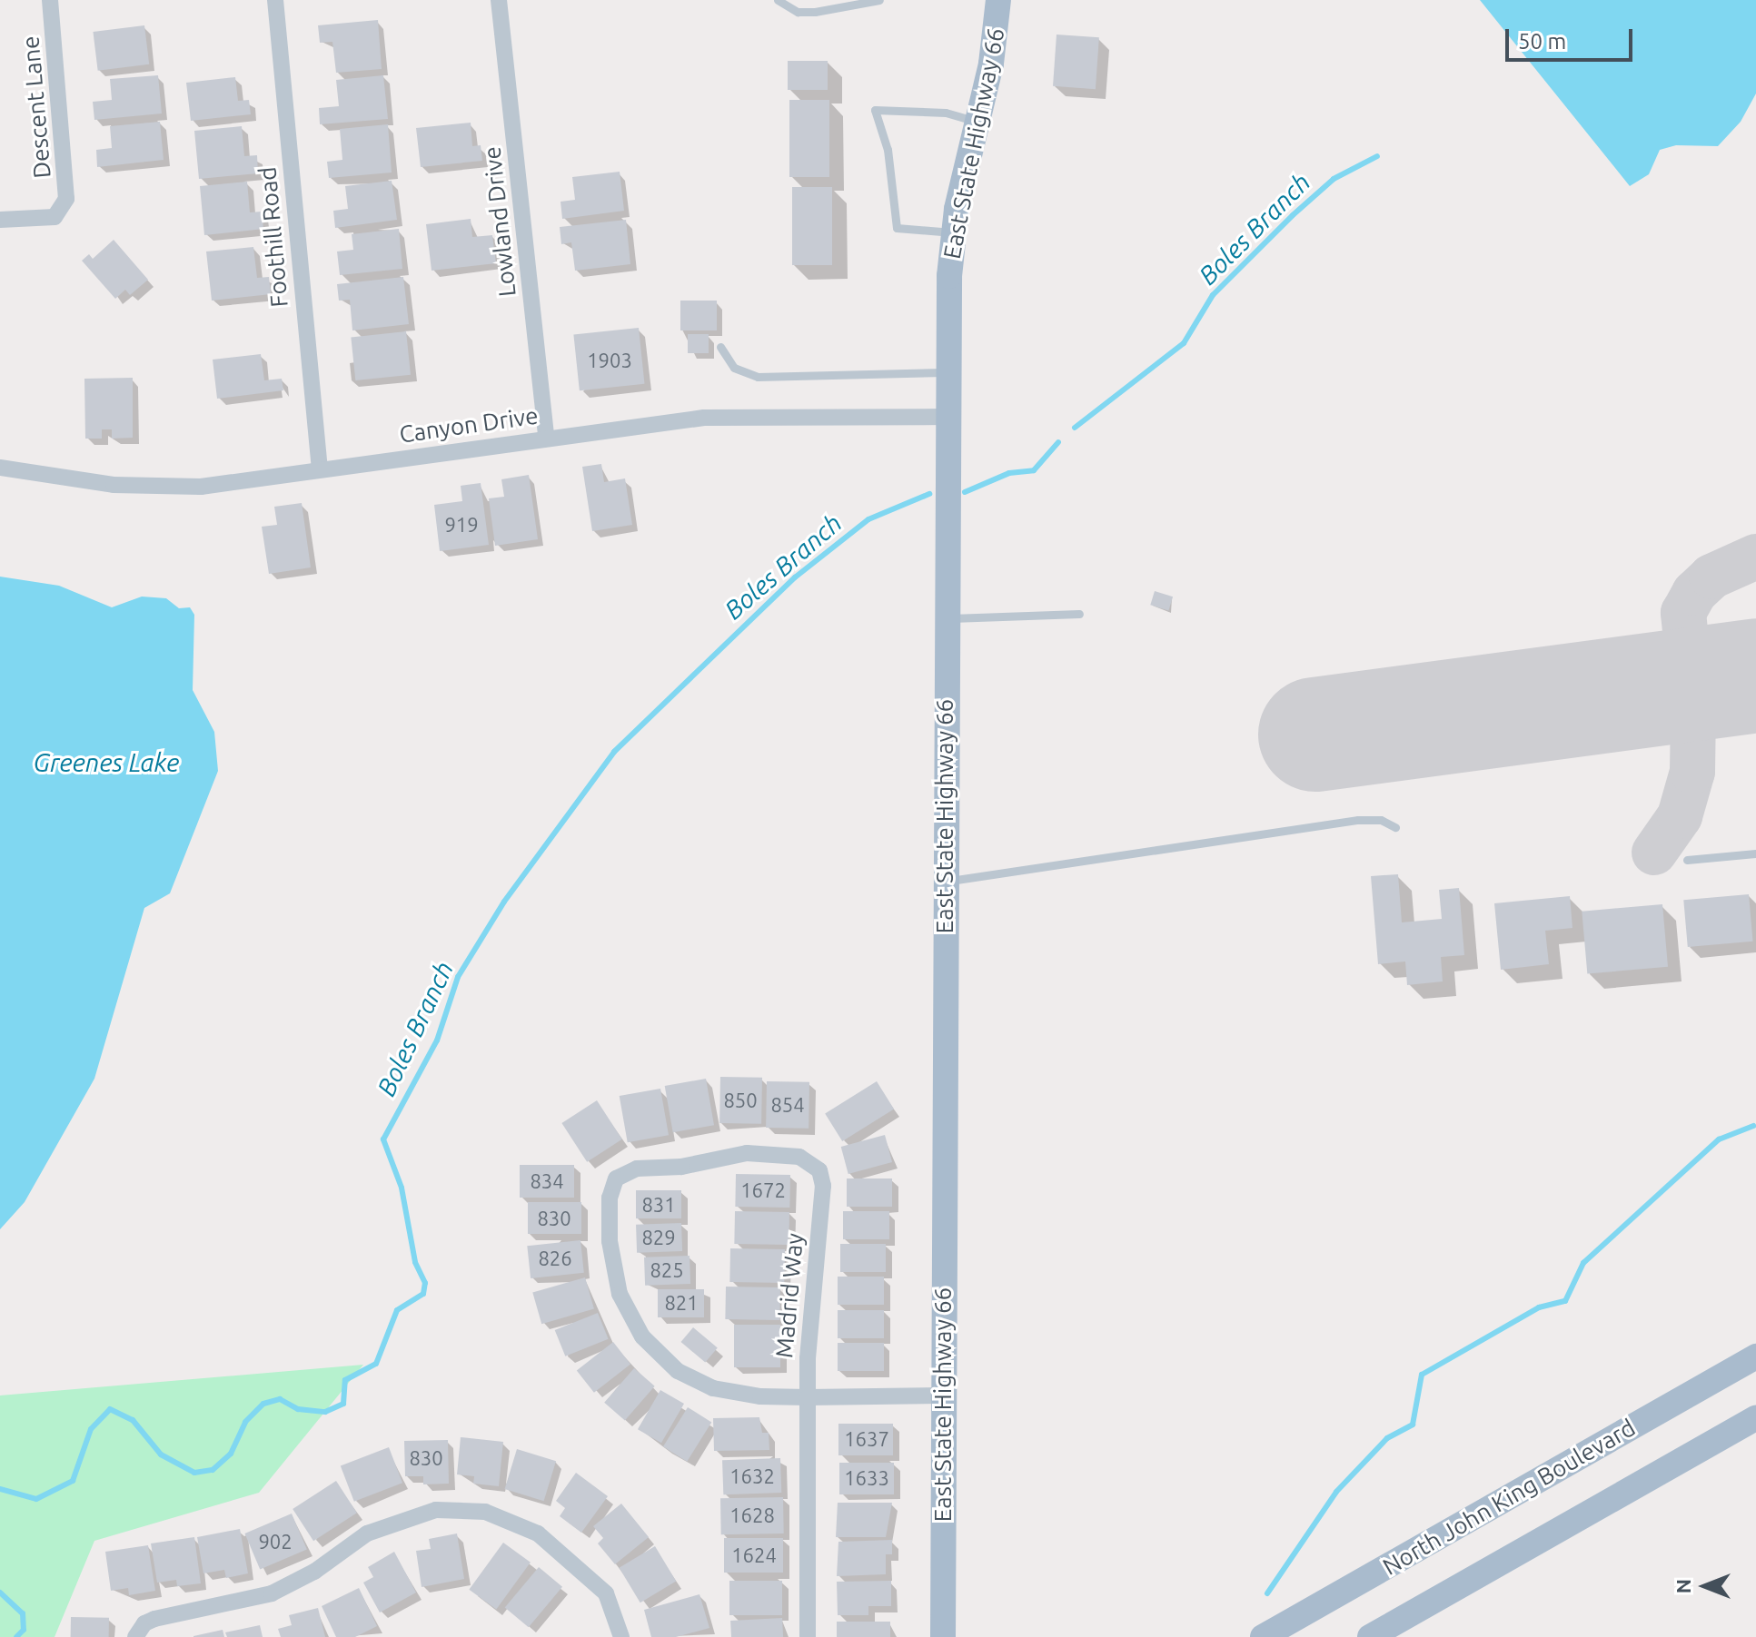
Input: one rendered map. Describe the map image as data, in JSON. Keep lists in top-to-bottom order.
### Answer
{
  "streets": {
    "main road": ["East State Highway 66", "North John King Boulevard"],
    "street": [
      "Descent Lane",
      "Lowland Drive",
      "Foothill Road",
      "Canyon Drive",
      "Madrid Way"
    ]
  },
  "crossings": [
    ["East State Highway 66", "Canyon Drive"],
    ["Lowland Drive", "Canyon Drive"],
    ["Foothill Road", "Canyon Drive"]
  ],
  "water": ["Boles Branch", "Greenes Lake"],
  "house_numbers": [
    "1903",
    "919",
    "850",
    "854",
    "834",
    "1672",
    "831",
    "830",
    "829",
    "826",
    "825",
    "821",
    "1637",
    "830",
    "1632",
    "1633",
    "1628",
    "902",
    "1624"
  ],
  "scale_bar": "50 m",
  "north": "left"
}
